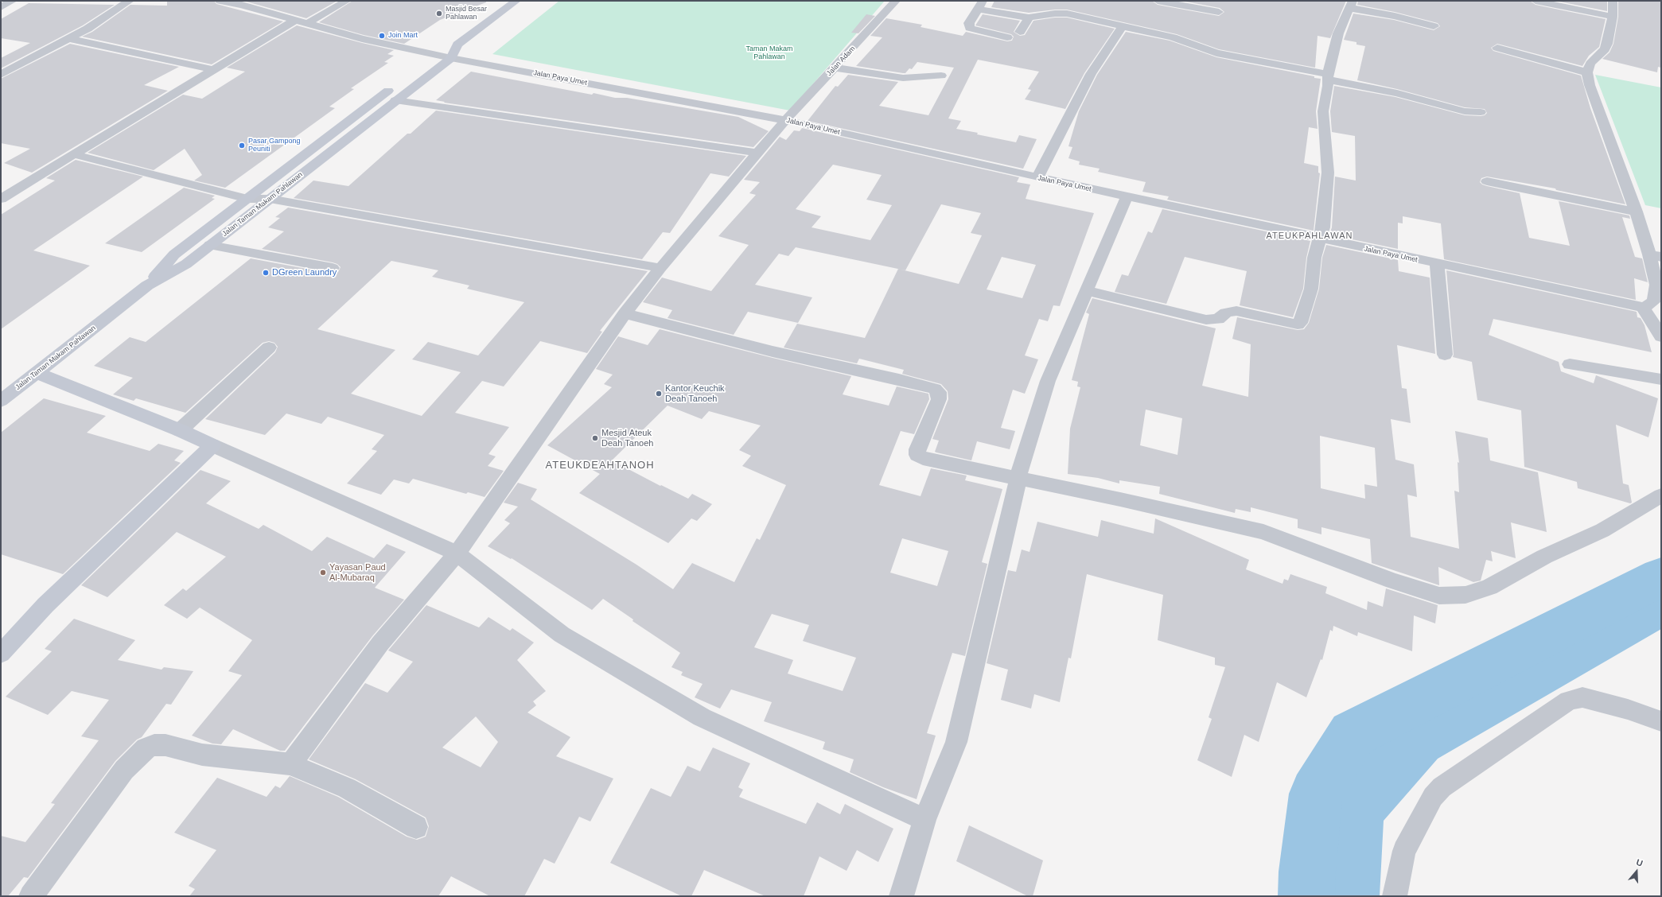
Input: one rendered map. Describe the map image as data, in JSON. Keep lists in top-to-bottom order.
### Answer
{
  "streets": {
    "street": ["Jalan Adam", "Jalan Paya Umet", "Jalan Taman Makam Pahlawan"]
  },
  "crossings": [
    ["Jalan Adam", "Jalan Paya Umet"],
    ["Jalan Paya Umet", "Jalan Taman Makam Pahlawan"]
  ],
  "districts": ["ATEUKPAHLAWAN", "ATEUKDEAHTANOH"],
  "parks": ["Taman Makam Pahlawan"],
  "places": [
    "Masjid Besar Pahlawan",
    "Join Mart",
    "Pasar Gampong Peuniti",
    "DGreen Laundry",
    "Kantor Keuchik Deah Tanoeh",
    "Mesjid Ateuk Deah Tanoeh",
    "Yayasan Paud Al-Mubaraq"
  ],
  "north": "top"
}
